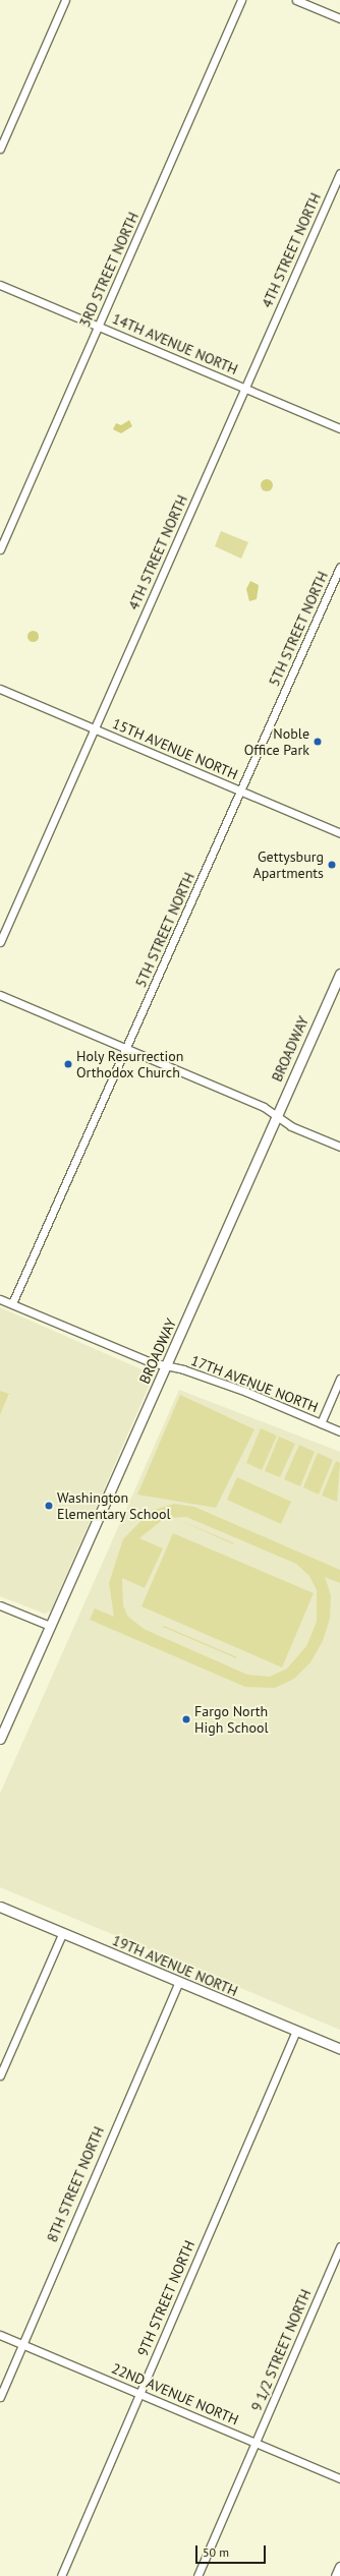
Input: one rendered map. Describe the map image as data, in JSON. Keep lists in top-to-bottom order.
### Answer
{
  "streets": {
    "street": [
      "4TH STREET NORTH",
      "3RD STREET NORTH",
      "14TH AVENUE NORTH",
      "5TH STREET NORTH",
      "15TH AVENUE NORTH",
      "BROADWAY",
      "17TH AVENUE NORTH",
      "19TH AVENUE NORTH",
      "8TH STREET NORTH",
      "9TH STREET NORTH",
      "9 1/2 STREET NORTH",
      "22ND AVENUE NORTH"
    ]
  },
  "crossings": [
    ["4TH STREET NORTH", "14TH AVENUE NORTH"],
    ["4TH STREET NORTH", "15TH AVENUE NORTH"],
    ["3RD STREET NORTH", "14TH AVENUE NORTH"],
    ["5TH STREET NORTH", "15TH AVENUE NORTH"],
    ["5TH STREET NORTH", "17TH AVENUE NORTH"],
    ["BROADWAY", "17TH AVENUE NORTH"],
    ["19TH AVENUE NORTH", "8TH STREET NORTH"],
    ["19TH AVENUE NORTH", "9TH STREET NORTH"],
    ["8TH STREET NORTH", "22ND AVENUE NORTH"],
    ["9TH STREET NORTH", "22ND AVENUE NORTH"],
    ["9 1/2 STREET NORTH", "22ND AVENUE NORTH"]
  ],
  "places": [
    "Noble Office Park",
    "Gettysburg Apartments",
    "Holy Resurrection Orthodox Church",
    "Washington Elementary School",
    "Fargo North High School"
  ],
  "scale_bar": "50 m"
}
